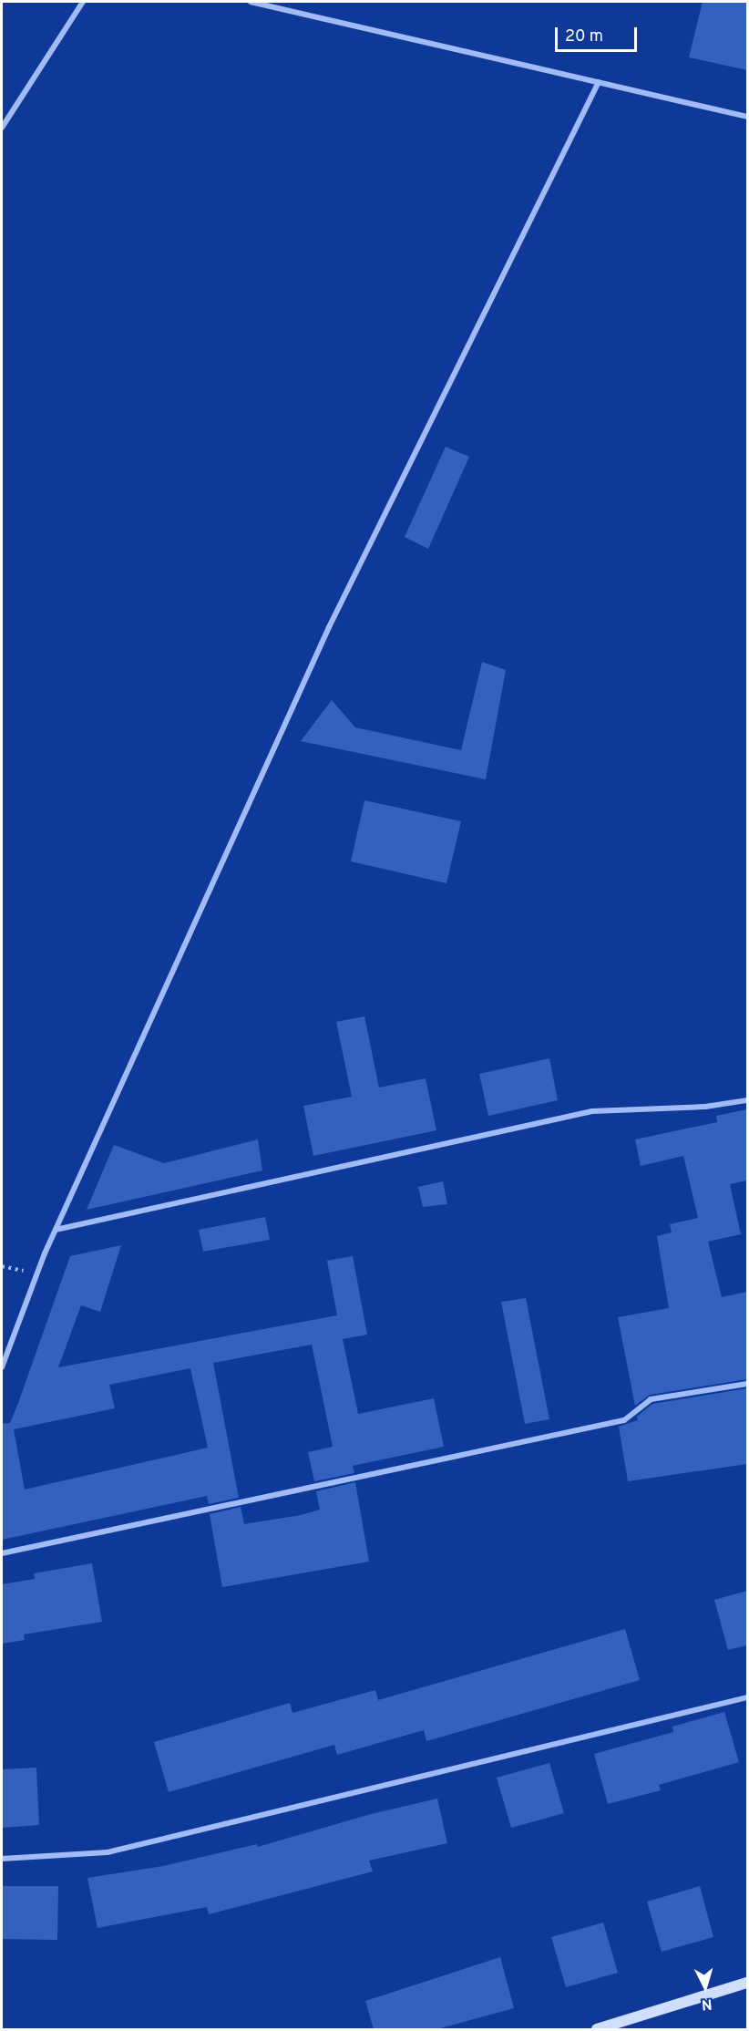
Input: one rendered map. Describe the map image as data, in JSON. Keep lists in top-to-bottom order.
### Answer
{
  "scale_bar": "20 m",
  "north": "bottom"
}
